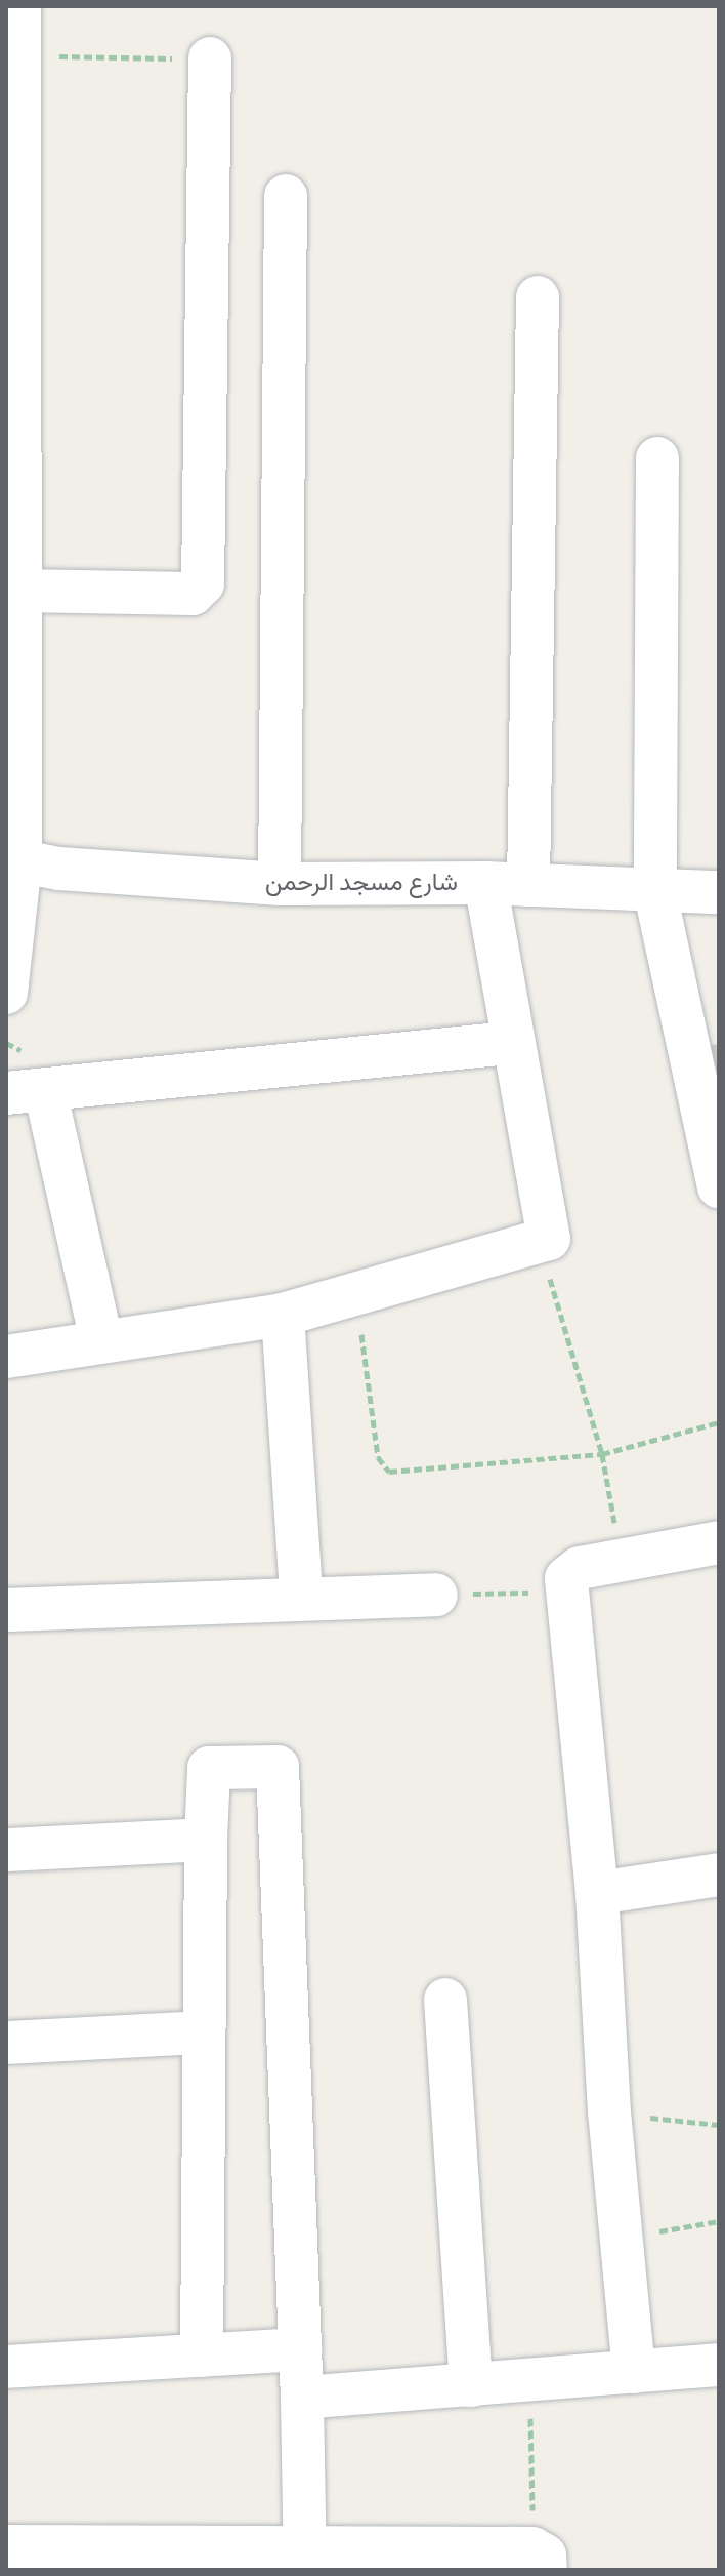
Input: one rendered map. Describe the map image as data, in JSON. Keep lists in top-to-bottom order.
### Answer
{
  "streets": {
    "street": ["شارع مسجد الرحمن"]
  }
}
